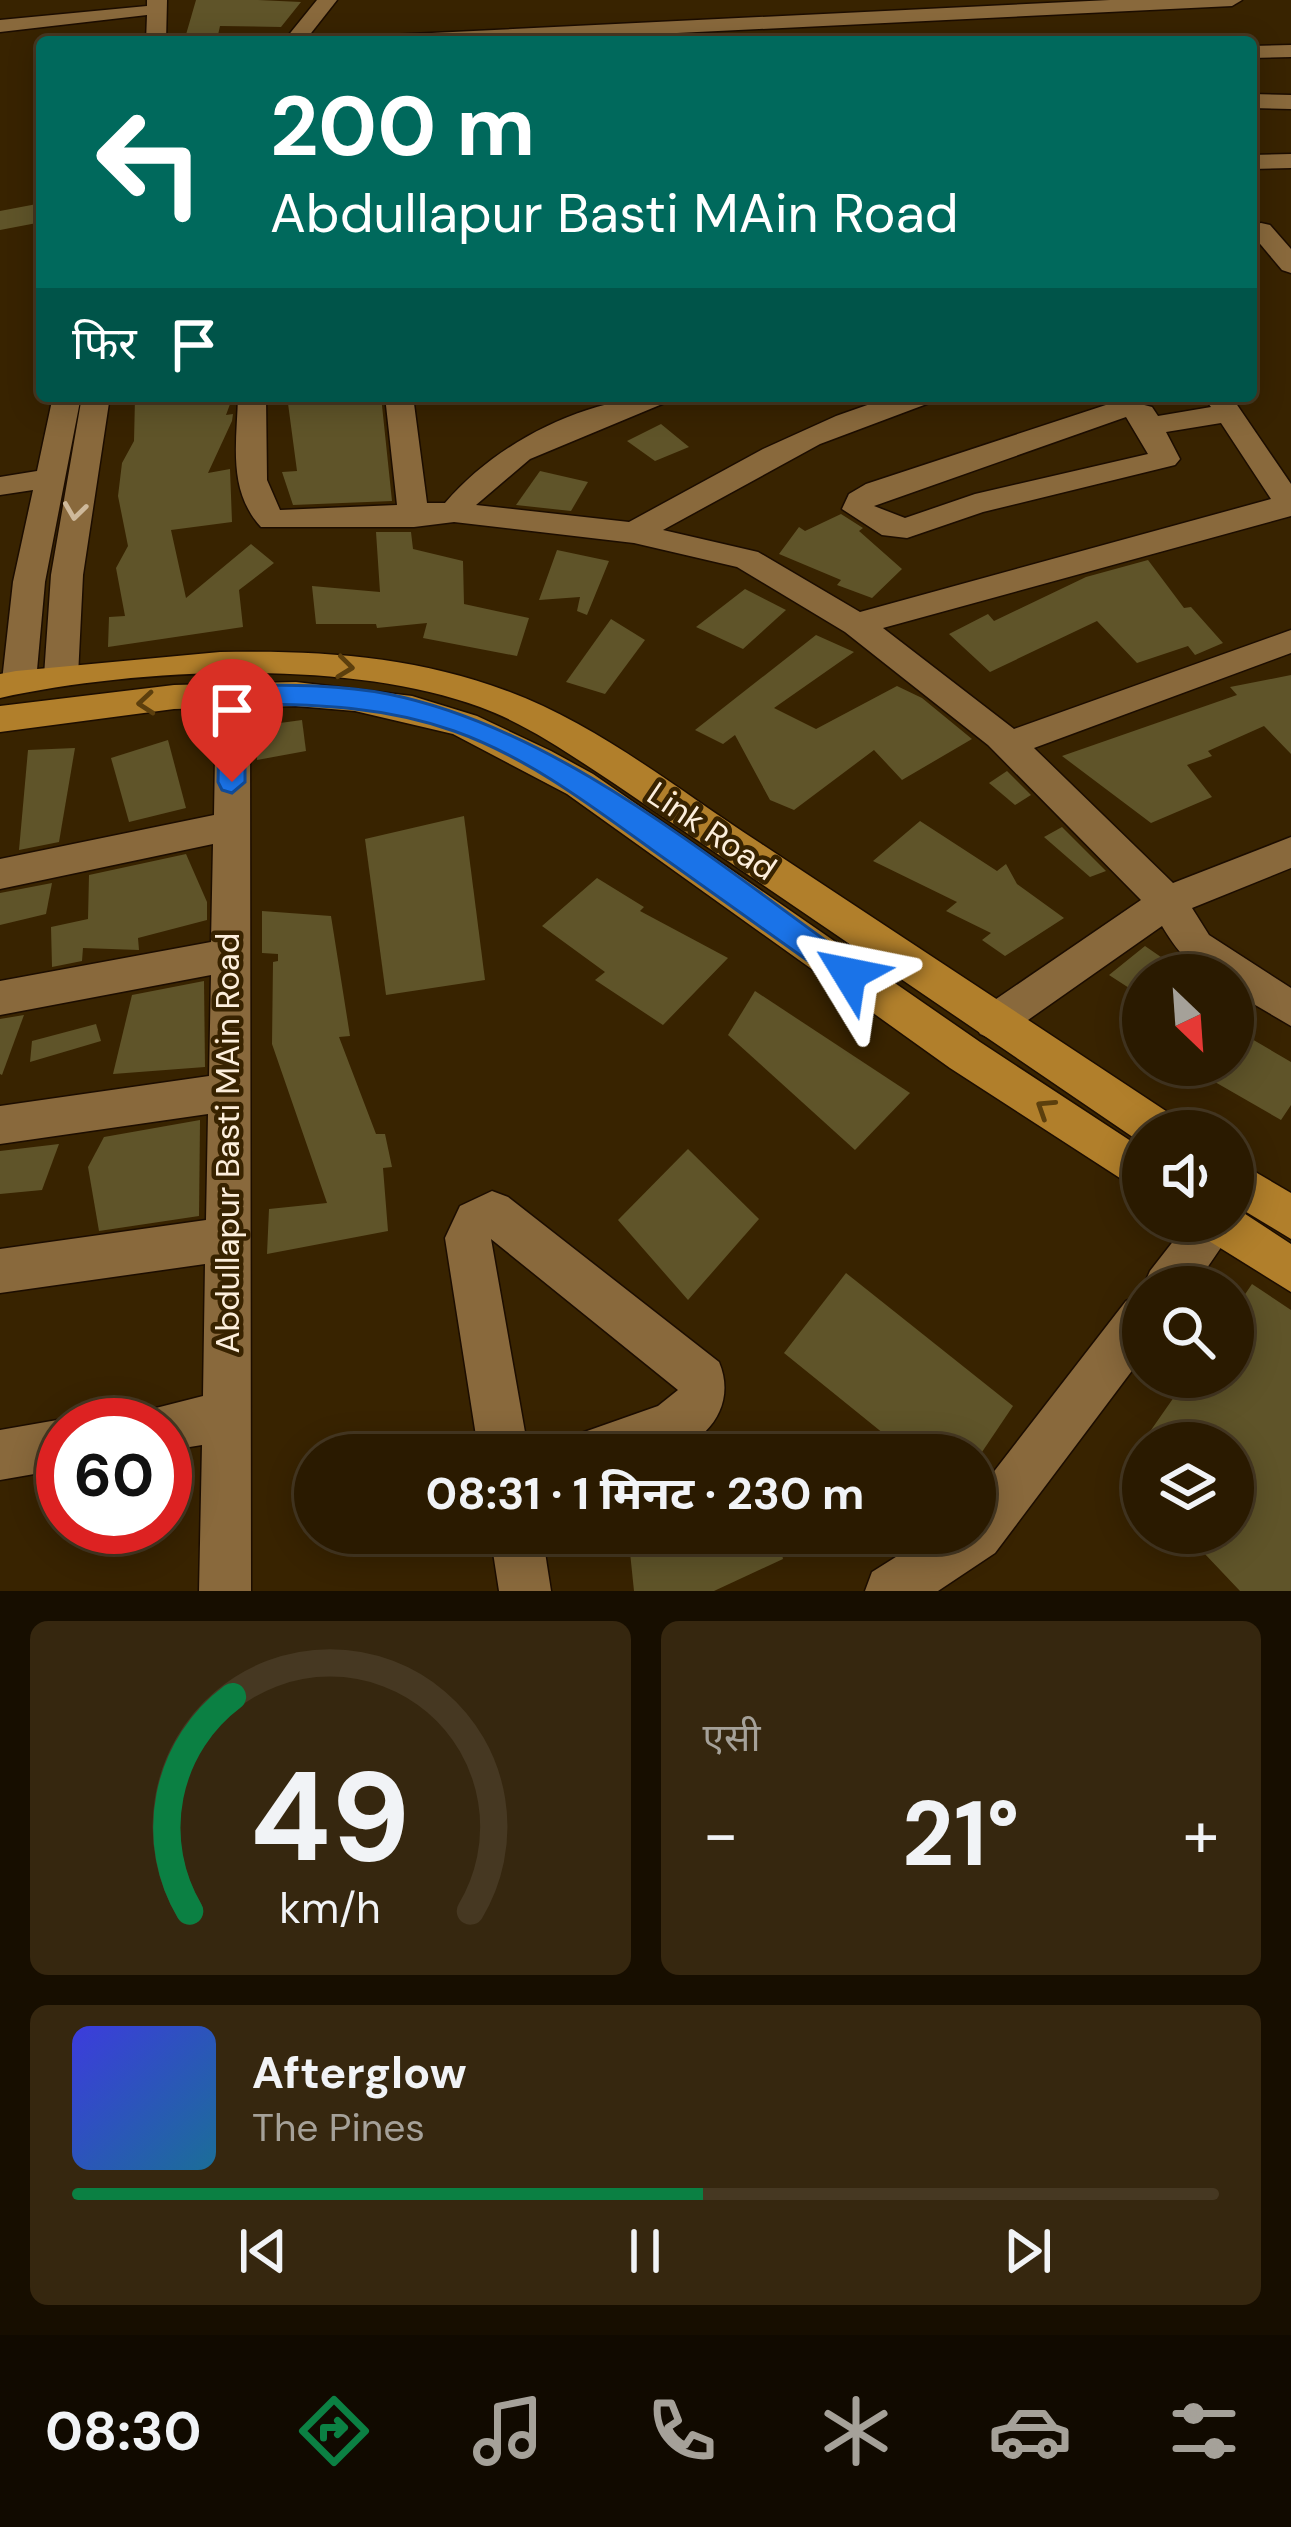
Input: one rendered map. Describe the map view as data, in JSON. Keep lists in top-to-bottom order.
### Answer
{
  "streets": {
    "main road": ["Link Road"],
    "street": ["Abdullapur Basti MAin Road"]
  },
  "crossings": [
    ["Link Road", "Abdullapur Basti MAin Road"]
  ],
  "north": "bottom right",
  "page": {
    "turn": ["200 m", "Abdullapur Basti MAin Road"],
    "then": "फिर",
    "limit": "60",
    "trip": "08:31 · 1 मिनट · 230 m",
    "tile": "एसी",
    "heat": ["−", "21°", "+"],
    "song": ["Afterglow", "The Pines"],
    "tabs": "08:30",
    "gauge": ["49", "km/h"]
  }
}
